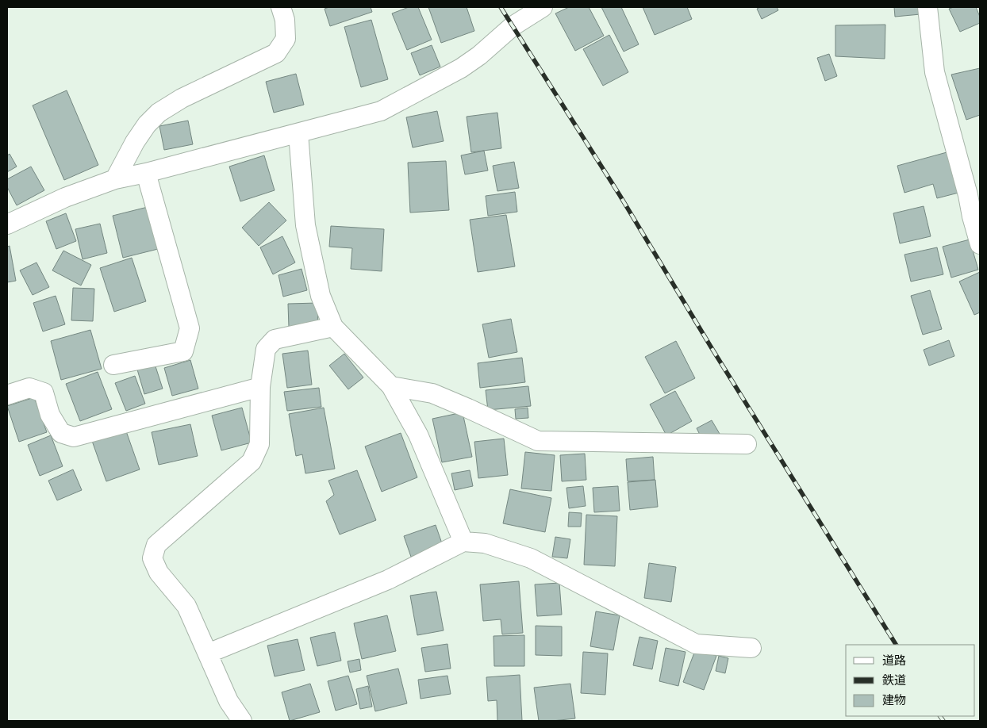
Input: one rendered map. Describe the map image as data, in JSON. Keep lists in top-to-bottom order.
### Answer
{
  "legend": ["道路", "鉄道", "建物"]
}
